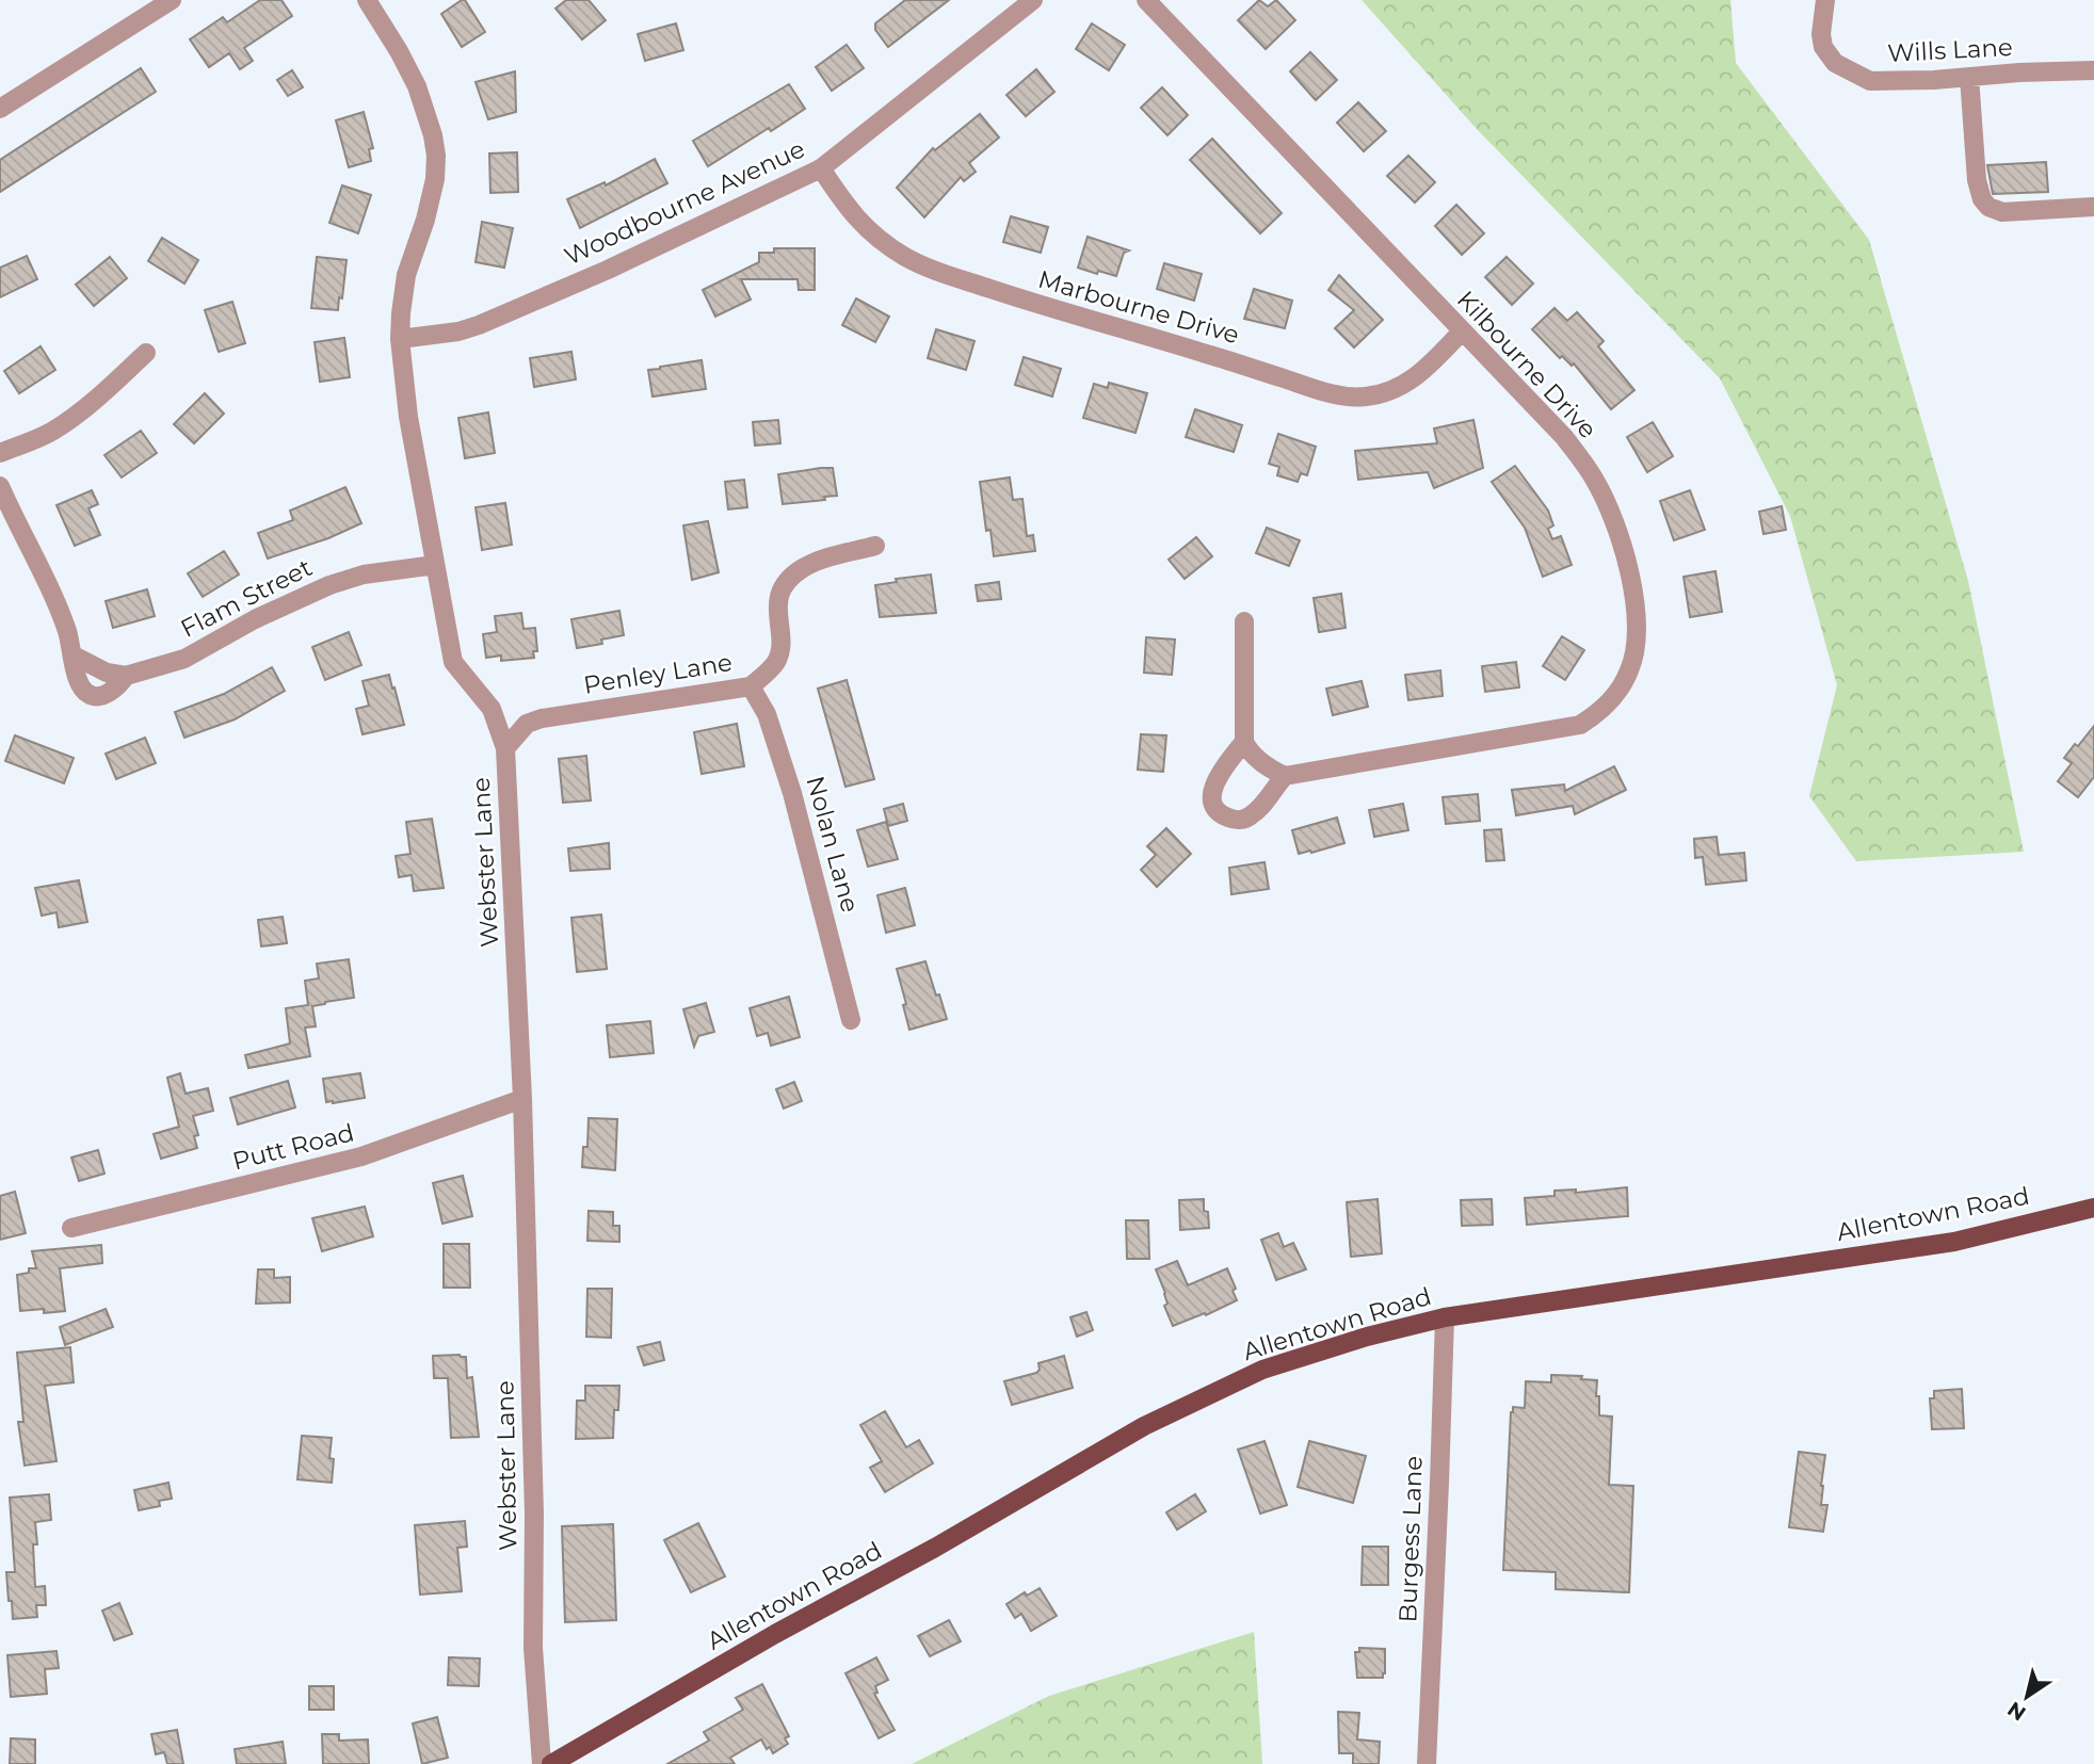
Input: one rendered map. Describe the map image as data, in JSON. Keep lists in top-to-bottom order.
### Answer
{
  "streets": {
    "main road": ["Allentown Road"],
    "street": [
      "Wills Lane",
      "Woodbourne Avenue",
      "Marbourne Drive",
      "Kilbourne Drive",
      "Flam Street",
      "Penley Lane",
      "Nolan Lane",
      "Webster Lane",
      "Putt Road",
      "Burgess Lane"
    ]
  },
  "crossings": [
    ["Woodbourne Avenue", "Marbourne Drive"],
    ["Woodbourne Avenue", "Webster Lane"],
    ["Marbourne Drive", "Kilbourne Drive"],
    ["Flam Street", "Webster Lane"],
    ["Penley Lane", "Nolan Lane"],
    ["Penley Lane", "Webster Lane"],
    ["Webster Lane", "Putt Road"],
    ["Allentown Road", "Burgess Lane"]
  ],
  "north": "bottom left"
}
